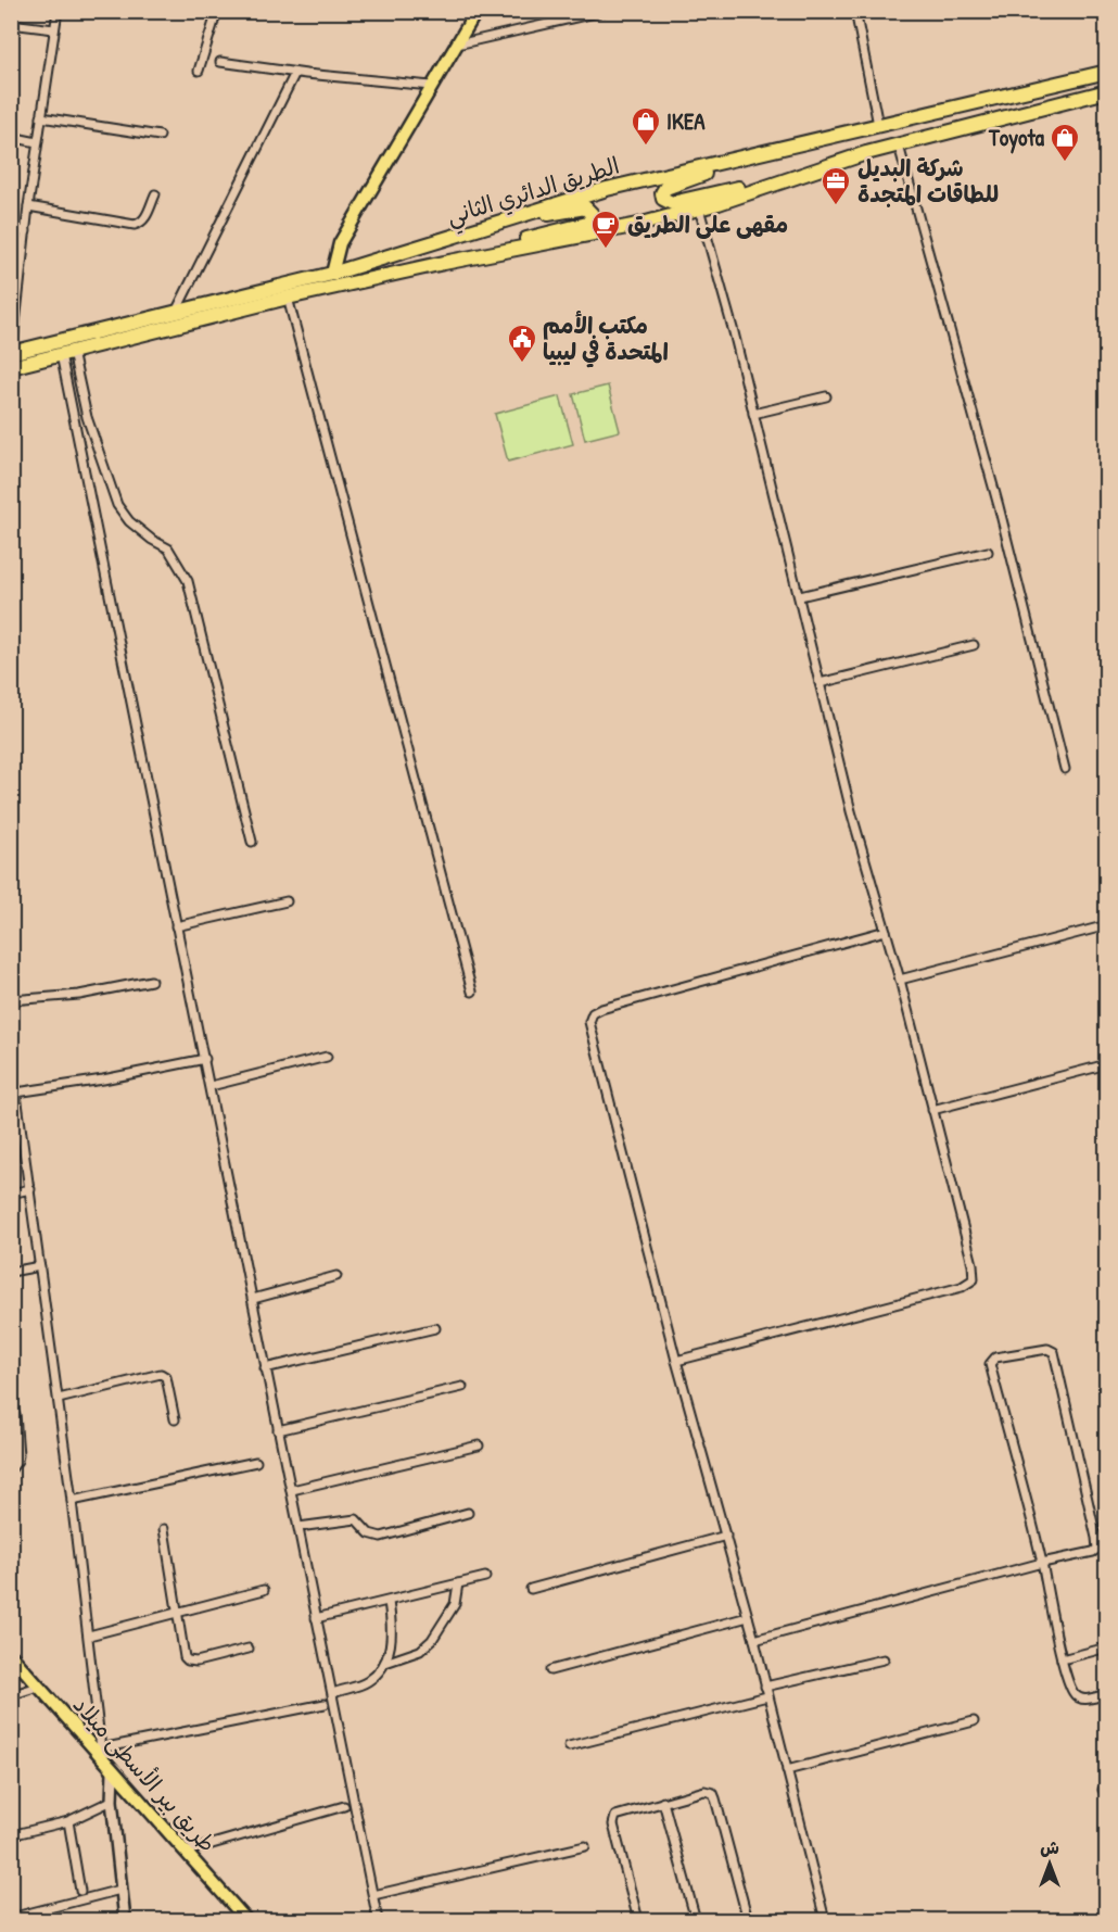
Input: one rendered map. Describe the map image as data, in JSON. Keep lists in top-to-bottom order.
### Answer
{
  "streets": {
    "highway": ["الطريق الدائري الثاني"],
    "main road": ["طريق بير الأسطى ميلاد"]
  },
  "places": {
    "shop": ["IKEA", "Toyota"],
    "office": ["شركة البديل للطاقات المتجدة"],
    "cafe": ["مقهى على الطريق"],
    "public building": ["مكتب الأمم المتحدة في ليبيا"]
  },
  "north": "top"
}
